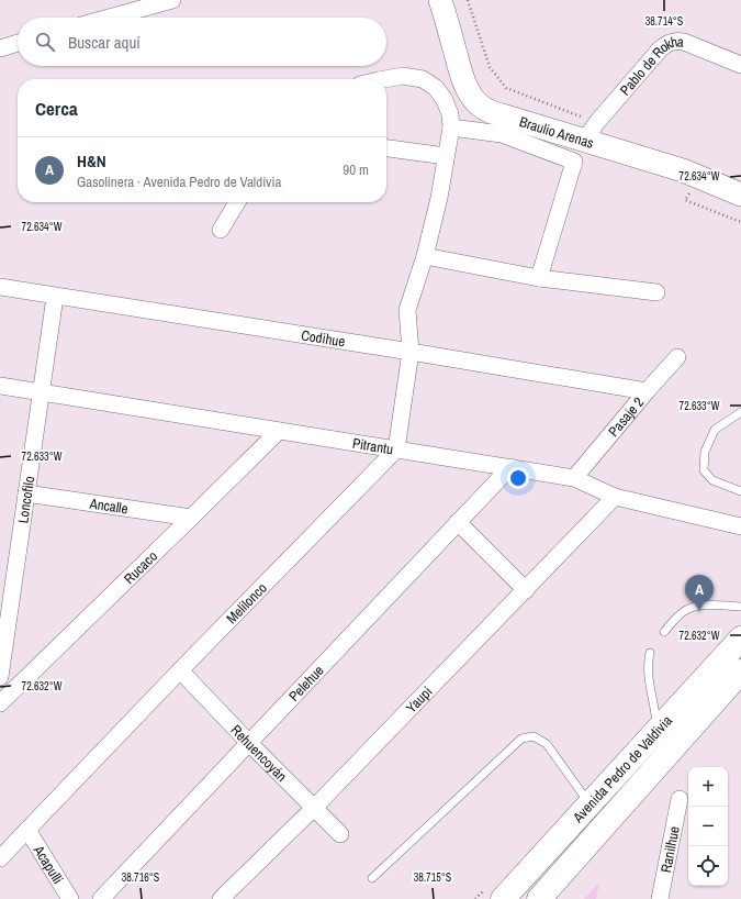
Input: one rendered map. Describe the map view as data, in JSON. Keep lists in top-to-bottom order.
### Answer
{
  "streets": {
    "main road": ["Avenida Pedro de Valdivia"],
    "street": [
      "Pablo de Rokha",
      "Braulio Arenas",
      "Codihue",
      "Pasaje 2",
      "Pitrantu",
      "Loncofilo",
      "Ancalle",
      "Rucaco",
      "Melilonco",
      "Pelehue",
      "Yaupi",
      "Rehuencoyán",
      "Ranilhue",
      "Acapulli"
    ]
  },
  "crossings": [
    ["Pablo de Rokha", "Braulio Arenas"],
    ["Codihue", "Pasaje 2"],
    ["Codihue", "Loncofilo"],
    ["Pasaje 2", "Pitrantu"],
    ["Pitrantu", "Loncofilo"],
    ["Pitrantu", "Rucaco"],
    ["Pitrantu", "Melilonco"],
    ["Pitrantu", "Pelehue"],
    ["Pitrantu", "Yaupi"],
    ["Loncofilo", "Ancalle"],
    ["Ancalle", "Rucaco"],
    ["Melilonco", "Rehuencoyán"],
    ["Melilonco", "Acapulli"],
    ["Pelehue", "Rehuencoyán"],
    ["Yaupi", "Rehuencoyán"]
  ],
  "page": {
    "search": "Buscar aquí",
    "heading": "Cerca",
    "list": [
      {
        "mark": "A",
        "name": "H&N",
        "note": "Gasolinera · Avenida Pedro de Valdivia",
        "value": "90 m"
      }
    ],
    "pins": "A",
    "map_buttons": ["+", "−"]
  },
  "coordinates": [
    "38.714°S",
    "72.634°W",
    "72.633°W",
    "72.632°W",
    "38.716°S",
    "38.715°S"
  ]
}
